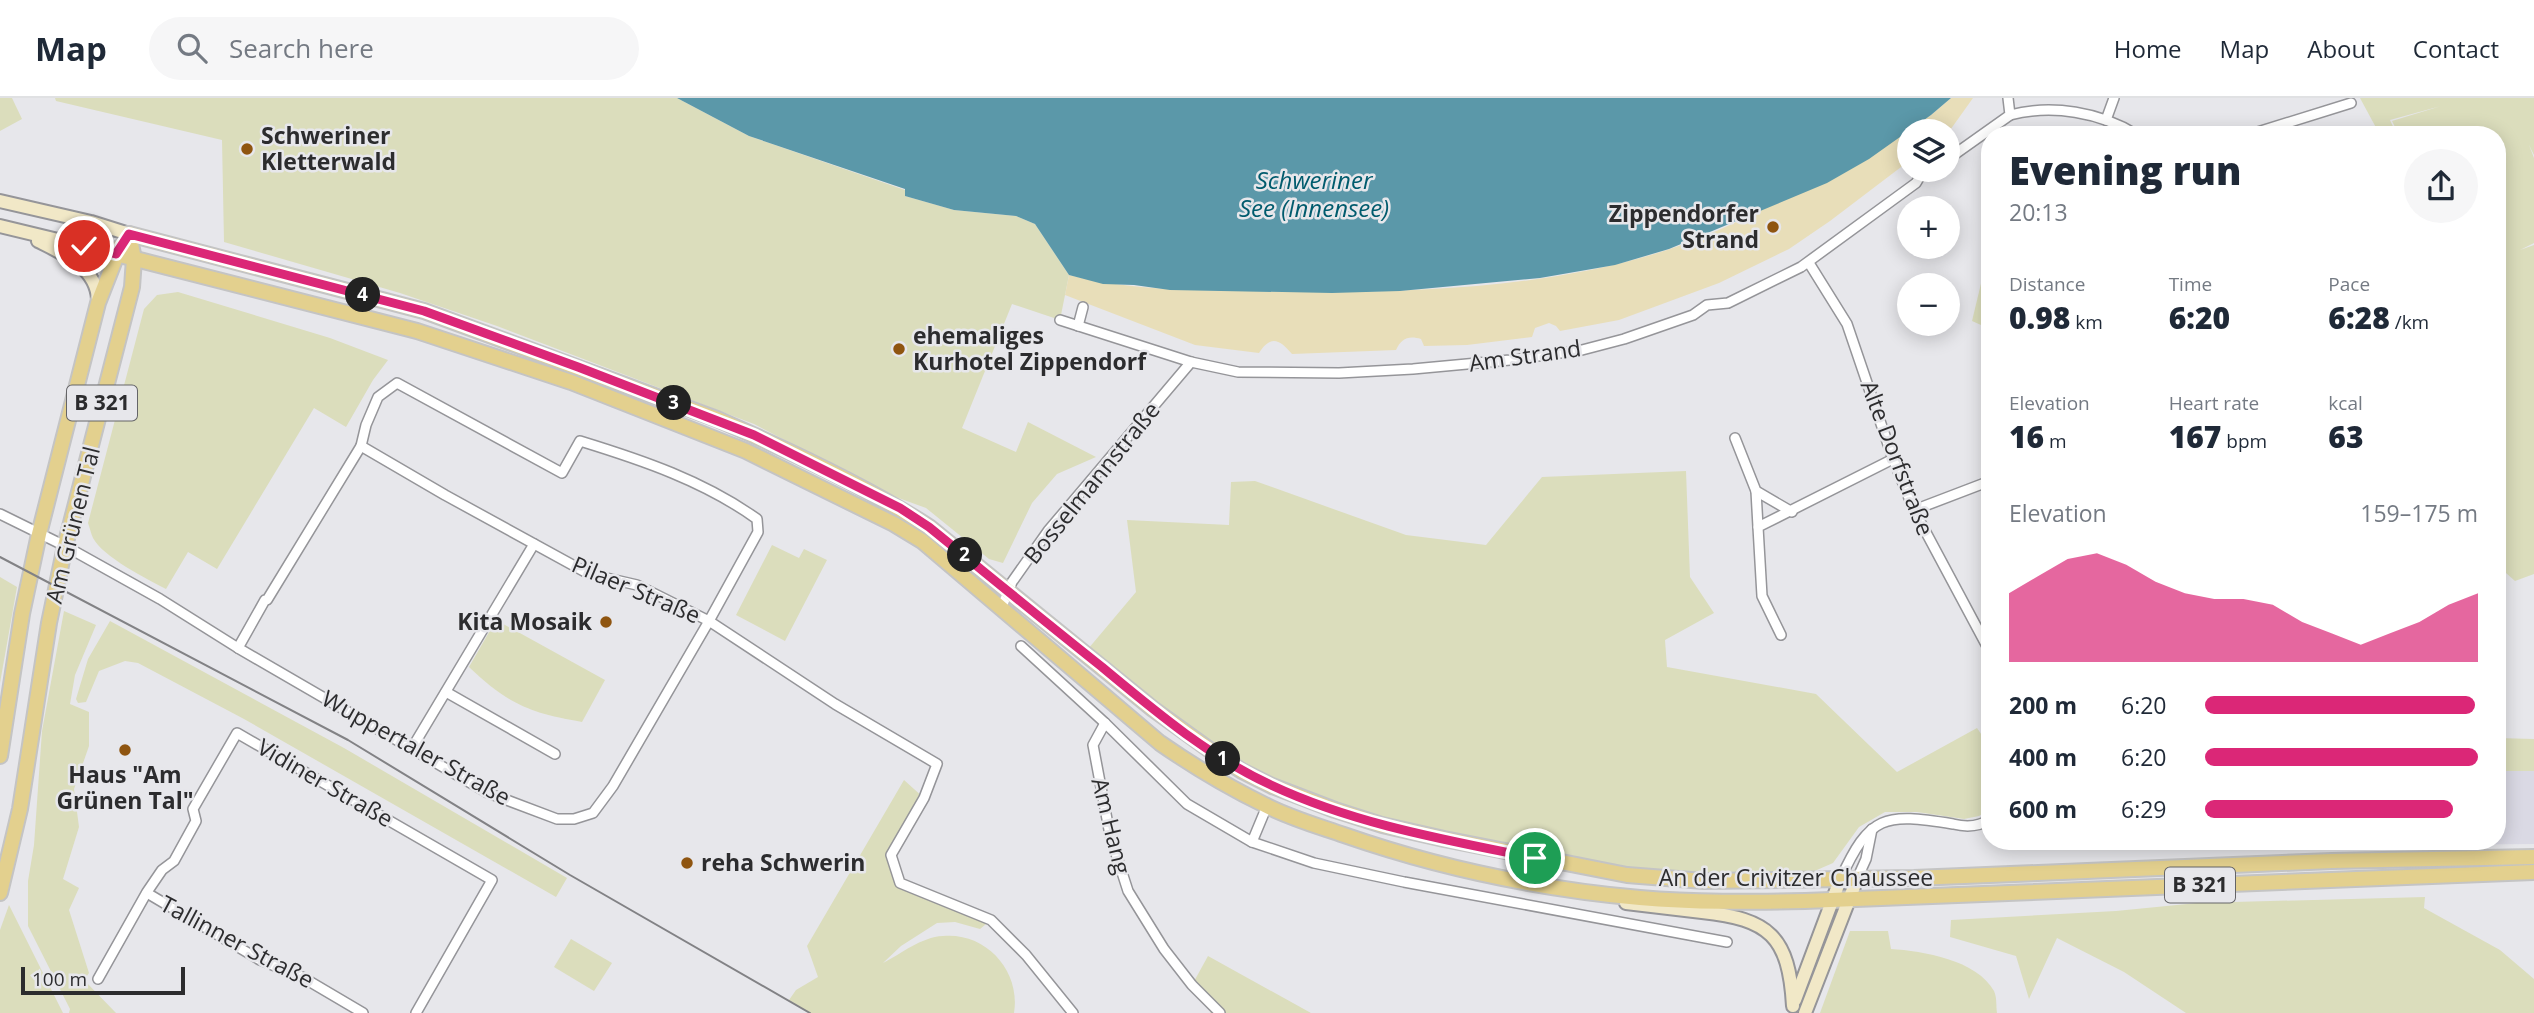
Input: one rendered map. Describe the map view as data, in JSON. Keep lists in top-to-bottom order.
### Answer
{
  "streets": {
    "main road": ["B 321", "Am Grünen Tal", "An der Crivitzer Chaussee"],
    "street": [
      "Am Strand",
      "Alte Dorfstraße",
      "Bosselmannstraße",
      "Pilaer Straße",
      "Wuppertaler Straße",
      "Vidiner Straße",
      "Am Hang",
      "Tallinner Straße"
    ]
  },
  "crossings": [
    ["Am Strand", "Alte Dorfstraße"],
    ["Am Strand", "Bosselmannstraße"],
    ["B 321", "An der Crivitzer Chaussee"],
    ["Bosselmannstraße", "An der Crivitzer Chaussee"],
    ["Am Grünen Tal", "Wuppertaler Straße"],
    ["Am Grünen Tal", "An der Crivitzer Chaussee"],
    ["Pilaer Straße", "Wuppertaler Straße"],
    ["Vidiner Straße", "Tallinner Straße"]
  ],
  "water": ["Schweriner See (Innensee)"],
  "places": [
    "Schweriner Kletterwald",
    "Zippendorfer Strand",
    "ehemaliges Kurhotel Zippendorf",
    "Kita Mosaik",
    "Haus \"Am Grünen Tal\"",
    "reha Schwerin"
  ],
  "scale_bar": "100 m",
  "page": {
    "header": "Map",
    "search": "Search here",
    "nav": [
      "Home",
      "Map",
      "About",
      "Contact"
    ],
    "map_buttons": ["+", "−"],
    "heading": ["Evening run", "20:13"],
    "stats": [
      ["Distance", "0.98 km"],
      ["Time", "6:20"],
      ["Pace", "6:28 /km"],
      ["Elevation", "16 m"],
      ["Heart rate", "167 bpm"],
      ["kcal", "63"]
    ],
    "pins": [
      "4",
      "3",
      "2",
      "1"
    ],
    "chart": ["Elevation", "159–175 m"],
    "list": [
      {
        "name": "200 m",
        "note": "6:20"
      },
      {
        "name": "400 m",
        "note": "6:20"
      },
      {
        "name": "600 m",
        "note": "6:29"
      }
    ],
    "scale": "100 m"
  }
}
